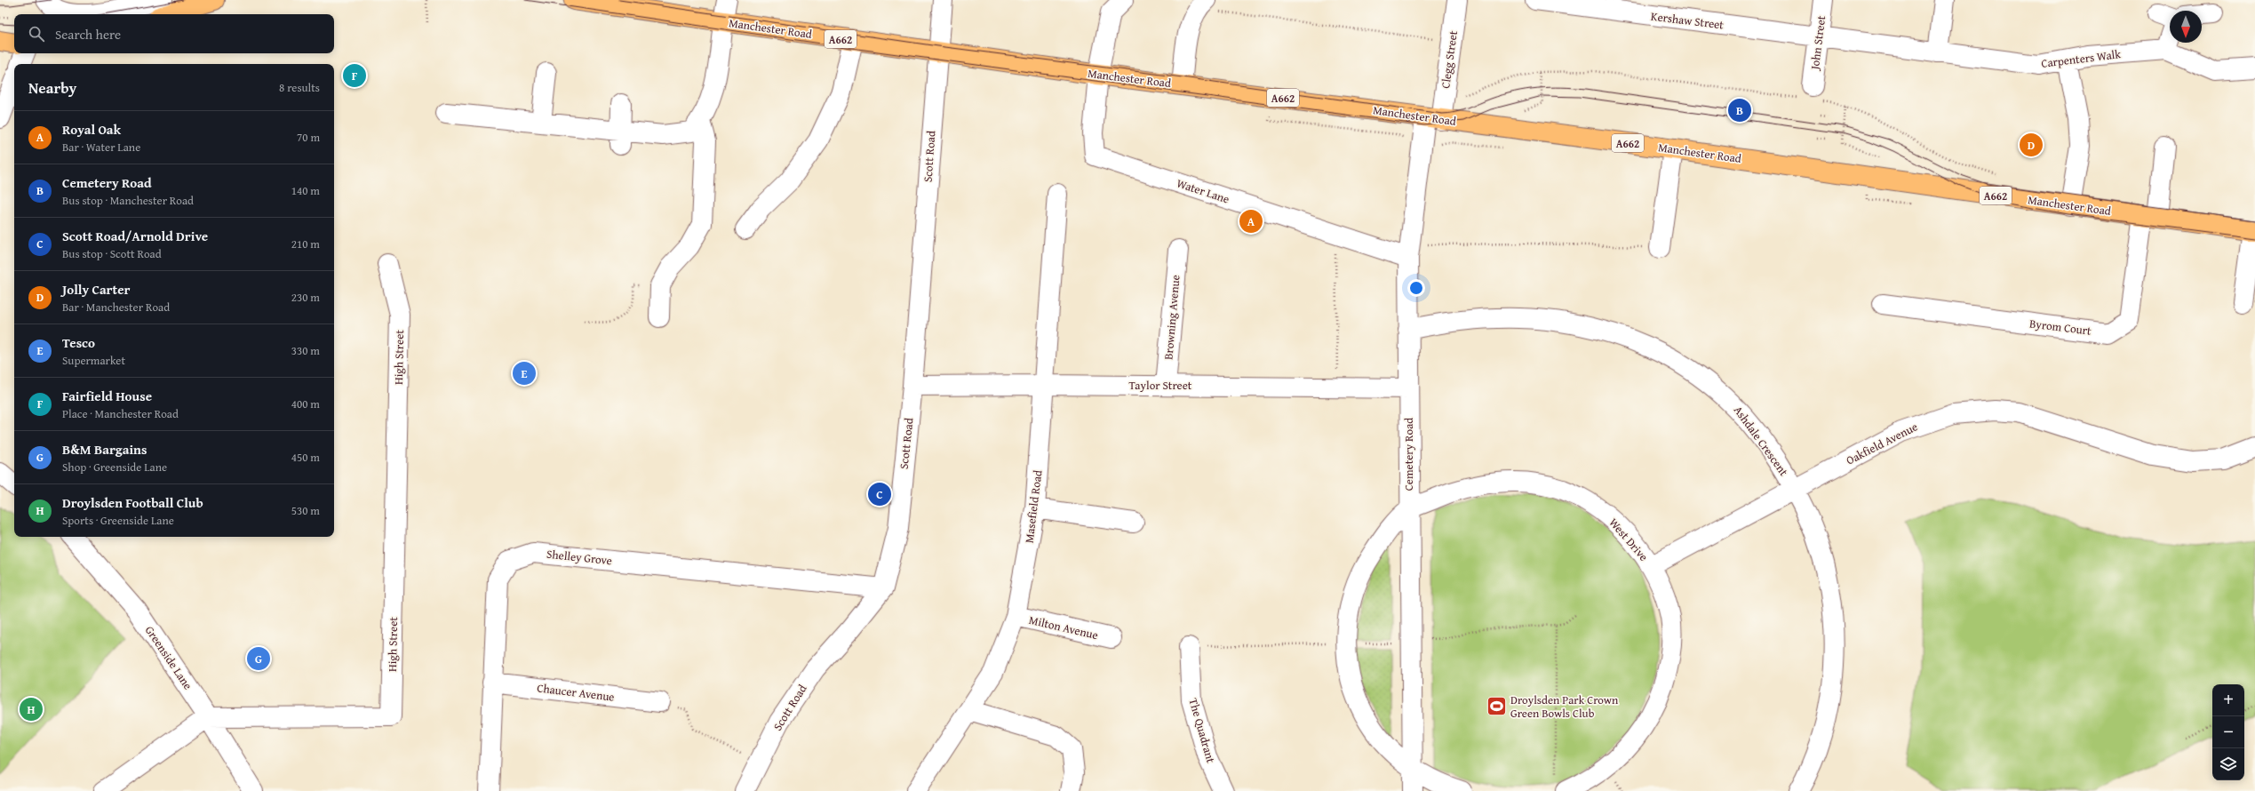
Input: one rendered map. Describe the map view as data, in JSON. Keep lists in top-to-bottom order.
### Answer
{
  "streets": {
    "main road": ["Manchester Road", "A662"],
    "street": [
      "Kershaw Street",
      "John Street",
      "Carpenters Walk",
      "Clegg Street",
      "Scott Road",
      "Water Lane",
      "Browning Avenue",
      "Byrom Court",
      "High Street",
      "Taylor Street",
      "Ashdale Crescent",
      "Oakfield Avenue",
      "Cemetery Road",
      "Masefield Road",
      "West Drive",
      "Shelley Grove",
      "Milton Avenue",
      "Greenside Lane",
      "Chaucer Avenue",
      "The Quadrant"
    ]
  },
  "crossings": [
    ["Kershaw Street", "John Street"],
    ["Kershaw Street", "Carpenters Walk"],
    ["Manchester Road", "Clegg Street"],
    ["Manchester Road", "Scott Road"],
    ["Manchester Road", "Water Lane"],
    ["Manchester Road", "Byrom Court"],
    ["Manchester Road", "Cemetery Road"],
    ["John Street", "Carpenters Walk"],
    ["Clegg Street", "Cemetery Road"],
    ["Scott Road", "Taylor Street"],
    ["Scott Road", "Shelley Grove"],
    ["Water Lane", "Cemetery Road"],
    ["Browning Avenue", "Taylor Street"],
    ["High Street", "Greenside Lane"],
    ["Taylor Street", "Cemetery Road"],
    ["Taylor Street", "Masefield Road"],
    ["Ashdale Crescent", "Oakfield Avenue"],
    ["Ashdale Crescent", "Cemetery Road"],
    ["Oakfield Avenue", "West Drive"],
    ["Cemetery Road", "West Drive"],
    ["Masefield Road", "Milton Avenue"],
    ["Shelley Grove", "Chaucer Avenue"]
  ],
  "places": {
    "sports": ["Droylsden Park Crown Green Bowls Club"]
  },
  "north": "bottom",
  "page": {
    "search": "Search here",
    "pins": [
      "F",
      "B",
      "D",
      "A",
      "E",
      "C",
      "G",
      "H"
    ],
    "heading": ["Nearby", "8 results"],
    "list": [
      {
        "mark": "A",
        "name": "Royal Oak",
        "note": "Bar · Water Lane",
        "value": "70 m"
      },
      {
        "mark": "B",
        "name": "Cemetery Road",
        "note": "Bus stop · Manchester Road",
        "value": "140 m"
      },
      {
        "mark": "C",
        "name": "Scott Road/Arnold Drive",
        "note": "Bus stop · Scott Road",
        "value": "210 m"
      },
      {
        "mark": "D",
        "name": "Jolly Carter",
        "note": "Bar · Manchester Road",
        "value": "230 m"
      },
      {
        "mark": "E",
        "name": "Tesco",
        "note": "Supermarket",
        "value": "330 m"
      },
      {
        "mark": "F",
        "name": "Fairfield House",
        "note": "Place · Manchester Road",
        "value": "400 m"
      },
      {
        "mark": "G",
        "name": "B&M Bargains",
        "note": "Shop · Greenside Lane",
        "value": "450 m"
      },
      {
        "mark": "H",
        "name": "Droylsden Football Club",
        "note": "Sports · Greenside Lane",
        "value": "530 m"
      }
    ],
    "map_buttons": ["+", "−"]
  }
}
